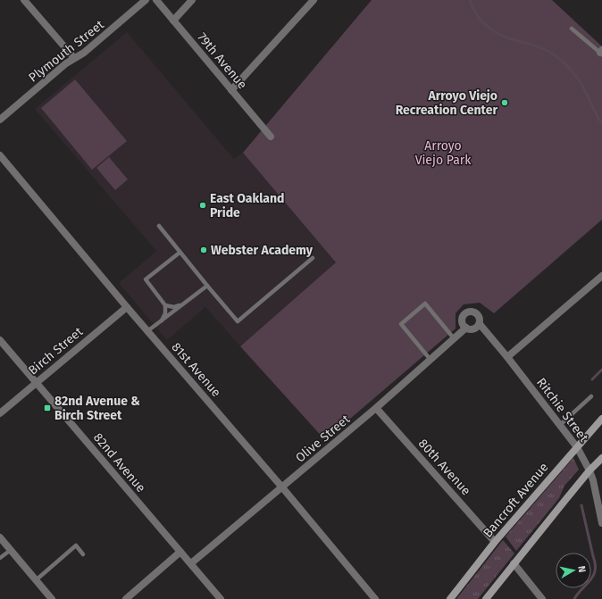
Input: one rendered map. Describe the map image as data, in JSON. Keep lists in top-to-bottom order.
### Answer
{
  "streets": {
    "main road": ["Bancroft Avenue"],
    "street": [
      "Plymouth Street",
      "79th Avenue",
      "Birch Street",
      "81st Avenue",
      "Ritchie Street",
      "Olive Street",
      "82nd Avenue",
      "80th Avenue"
    ]
  },
  "crossings": [
    ["Birch Street", "81st Avenue"],
    ["Birch Street", "82nd Avenue"],
    ["81st Avenue", "Olive Street"],
    ["Ritchie Street", "Olive Street"],
    ["Ritchie Street", "Bancroft Avenue"],
    ["Olive Street", "82nd Avenue"],
    ["Olive Street", "80th Avenue"],
    ["80th Avenue", "Bancroft Avenue"]
  ],
  "parks": ["Arroyo Viejo Park"],
  "places": {
    "other": ["Arroyo Viejo Recreation Center", "East Oakland Pride", "Webster Academy"],
    "transit": ["82nd Avenue & Birch Street"]
  },
  "north": "right"
}
